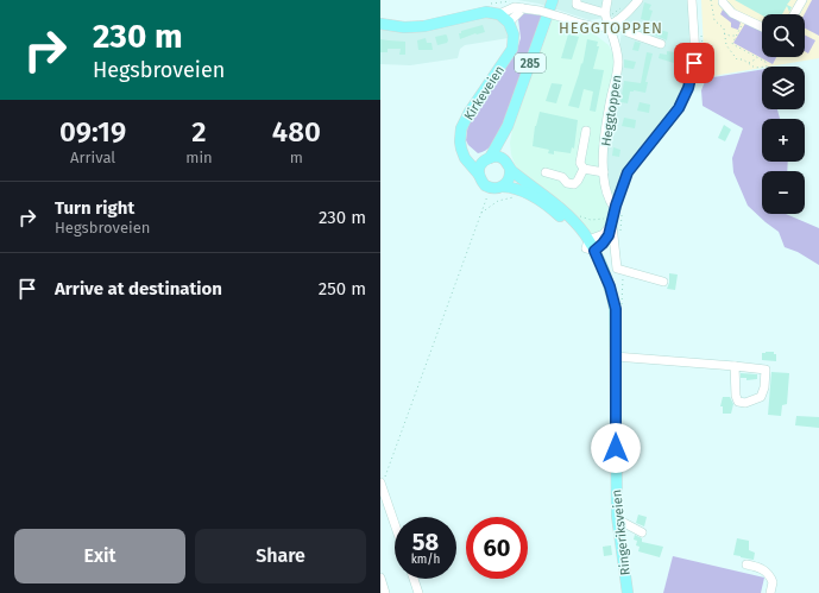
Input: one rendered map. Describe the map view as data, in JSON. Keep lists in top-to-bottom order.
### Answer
{
  "streets": {
    "main road": ["285", "Kirkeveien", "Ringeriksveien"],
    "street": ["Heggtoppen"]
  },
  "crossings": [
    ["285", "Kirkeveien"],
    ["285", "Ringeriksveien"],
    ["Kirkeveien", "Ringeriksveien"]
  ],
  "districts": ["HEGGTOPPEN"],
  "page": {
    "turn": ["230 m", "Hegsbroveien"],
    "map_buttons": ["+", "−"],
    "eta": [
      "09:19",
      "Arrival",
      "2",
      "min",
      "480",
      "m"
    ],
    "list": [
      {
        "name": "Turn right",
        "note": "Hegsbroveien",
        "value": "230 m"
      },
      {
        "name": "Arrive at destination",
        "value": "250 m"
      }
    ],
    "speed": "58 km/h",
    "limit": "60",
    "buttons": ["Exit", "Share"]
  }
}
